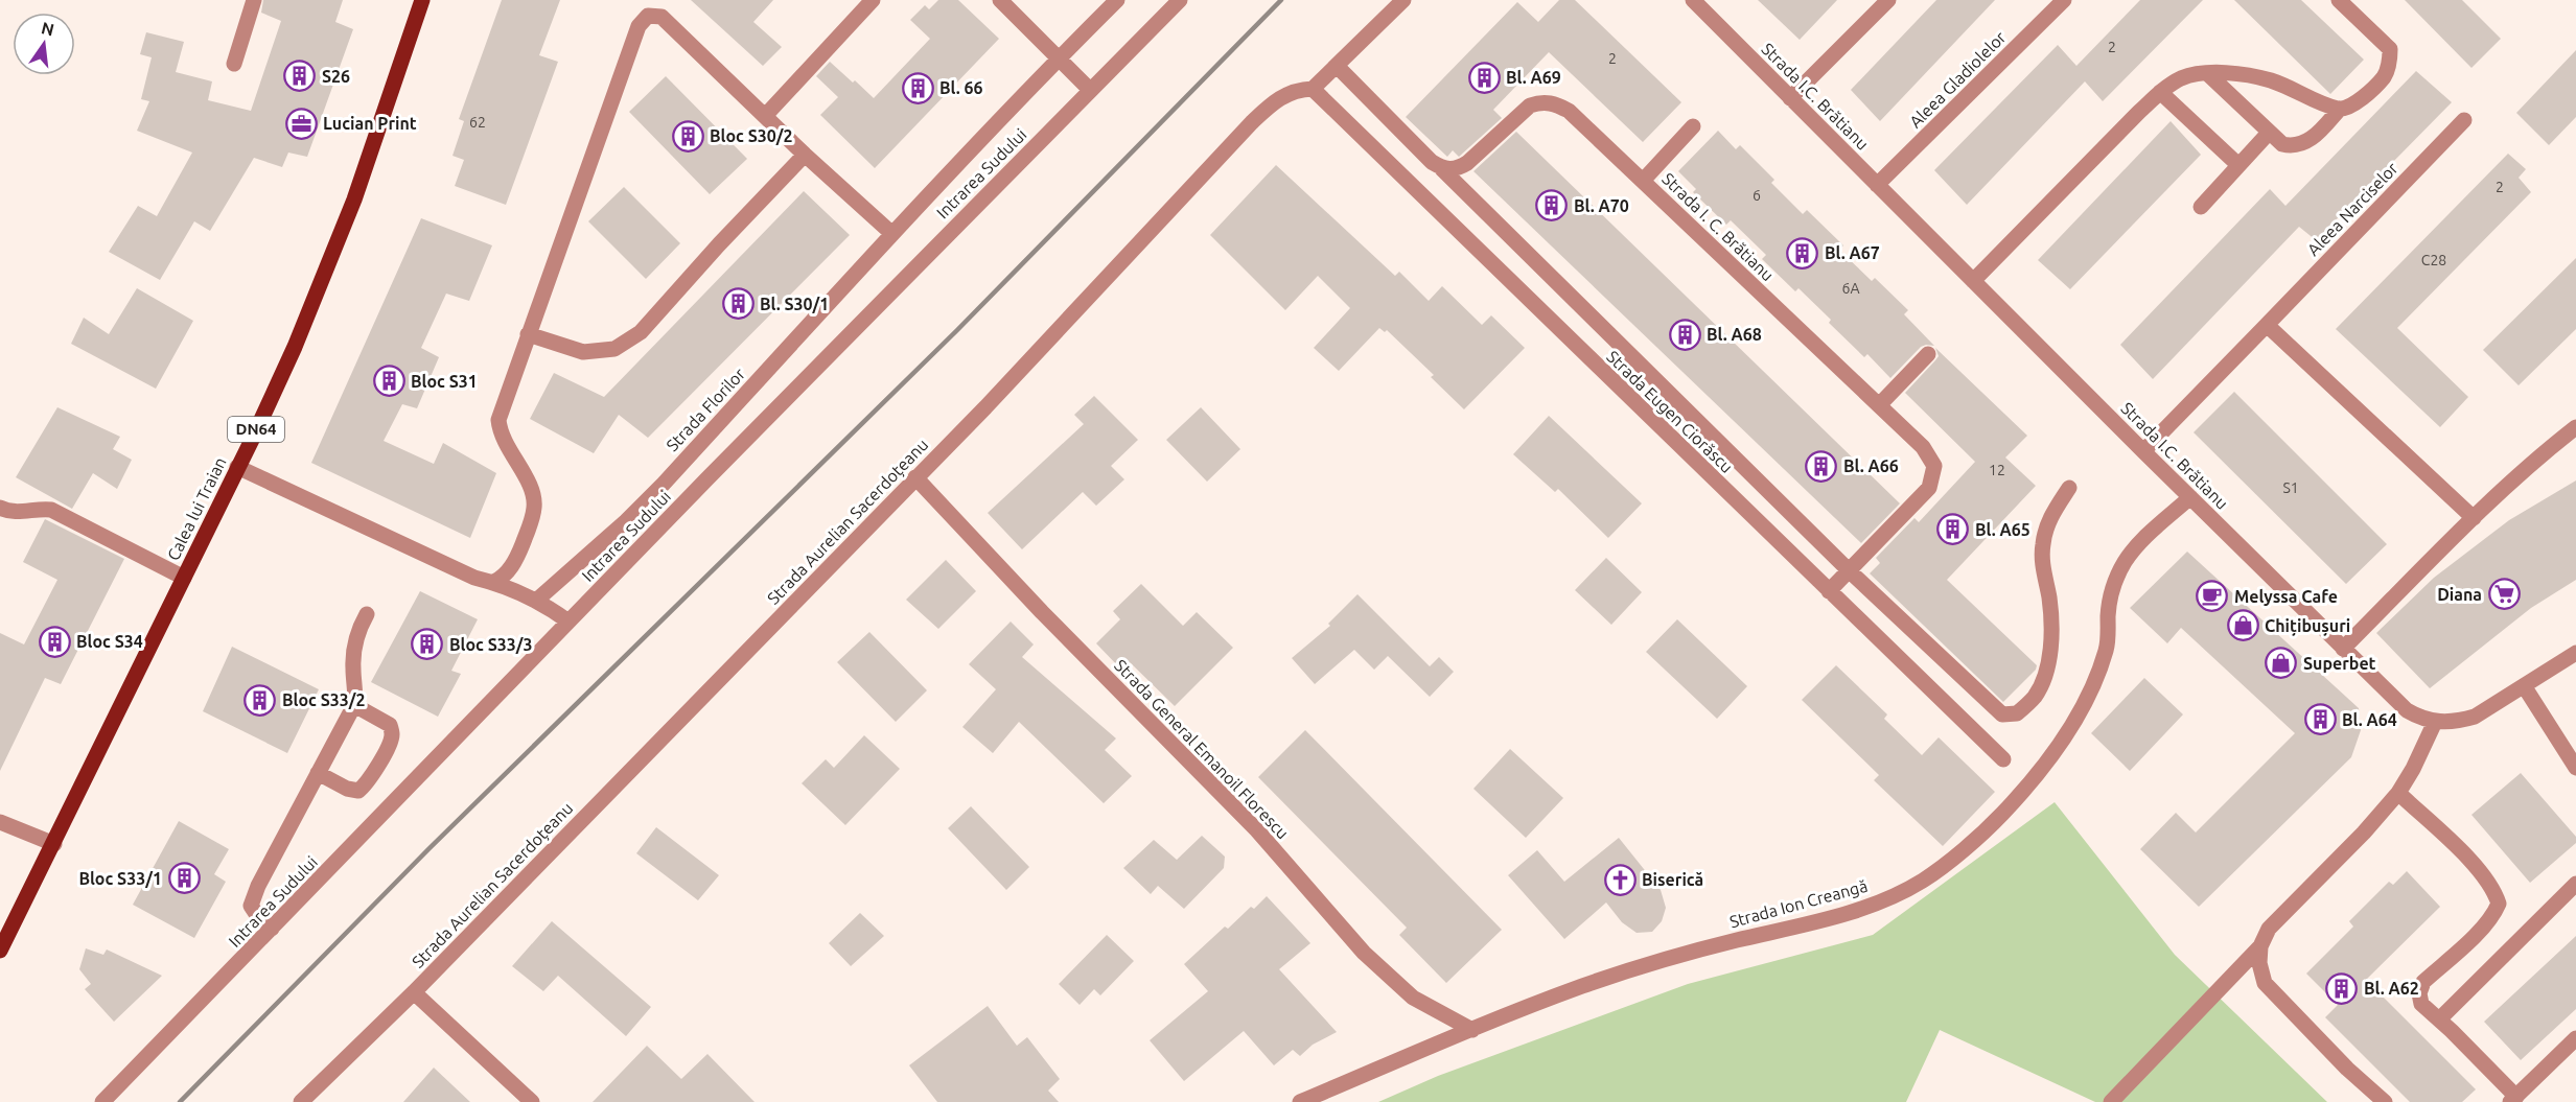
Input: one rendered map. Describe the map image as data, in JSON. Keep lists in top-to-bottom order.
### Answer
{
  "streets": {
    "main road": ["DN64", "Calea lui Traian"],
    "street": [
      "Aleea Gladiolelor",
      "Strada I.C. Brătianu",
      "Intrarea Sudului",
      "Aleea Narciselor",
      "Strada I. C. Brătianu",
      "Strada Florilor",
      "Strada Eugen Ciorăscu",
      "Strada Aurelian Sacerdoțeanu",
      "Strada General Emanoil Florescu",
      "Strada Ion Creangă"
    ]
  },
  "crossings": [
    ["Aleea Gladiolelor", "Strada I.C. Brătianu"],
    ["Strada I.C. Brătianu", "Aleea Narciselor"],
    ["Strada I.C. Brătianu", "Strada Ion Creangă"],
    ["Strada I. C. Brătianu", "Strada Eugen Ciorăscu"],
    ["Strada Eugen Ciorăscu", "Strada Aurelian Sacerdoțeanu"],
    ["Strada Aurelian Sacerdoțeanu", "Strada General Emanoil Florescu"],
    ["Strada General Emanoil Florescu", "Strada Ion Creangă"]
  ],
  "places": {
    "building": [
      "S26",
      "Bl. A69",
      "Bl. 66",
      "Bloc S30/2",
      "Bl. A70",
      "Bl. A67",
      "Bl. S30/1",
      "Bl. A68",
      "Bloc S31",
      "Bl. A66",
      "Bl. A65",
      "Bloc S34",
      "Bloc S33/3",
      "Bloc S33/2",
      "Bl. A64",
      "Bloc S33/1",
      "Bl. A62"
    ],
    "office": ["Lucian Print"],
    "supermarket": ["Diana"],
    "cafe": ["Melyssa Cafe"],
    "shop": ["Chițibușuri", "Superbet"],
    "church": ["Biserică"]
  },
  "house_numbers": [
    "2",
    "2",
    "62",
    "2",
    "6",
    "C28",
    "6A",
    "12",
    "S1"
  ],
  "north": "top"
}
